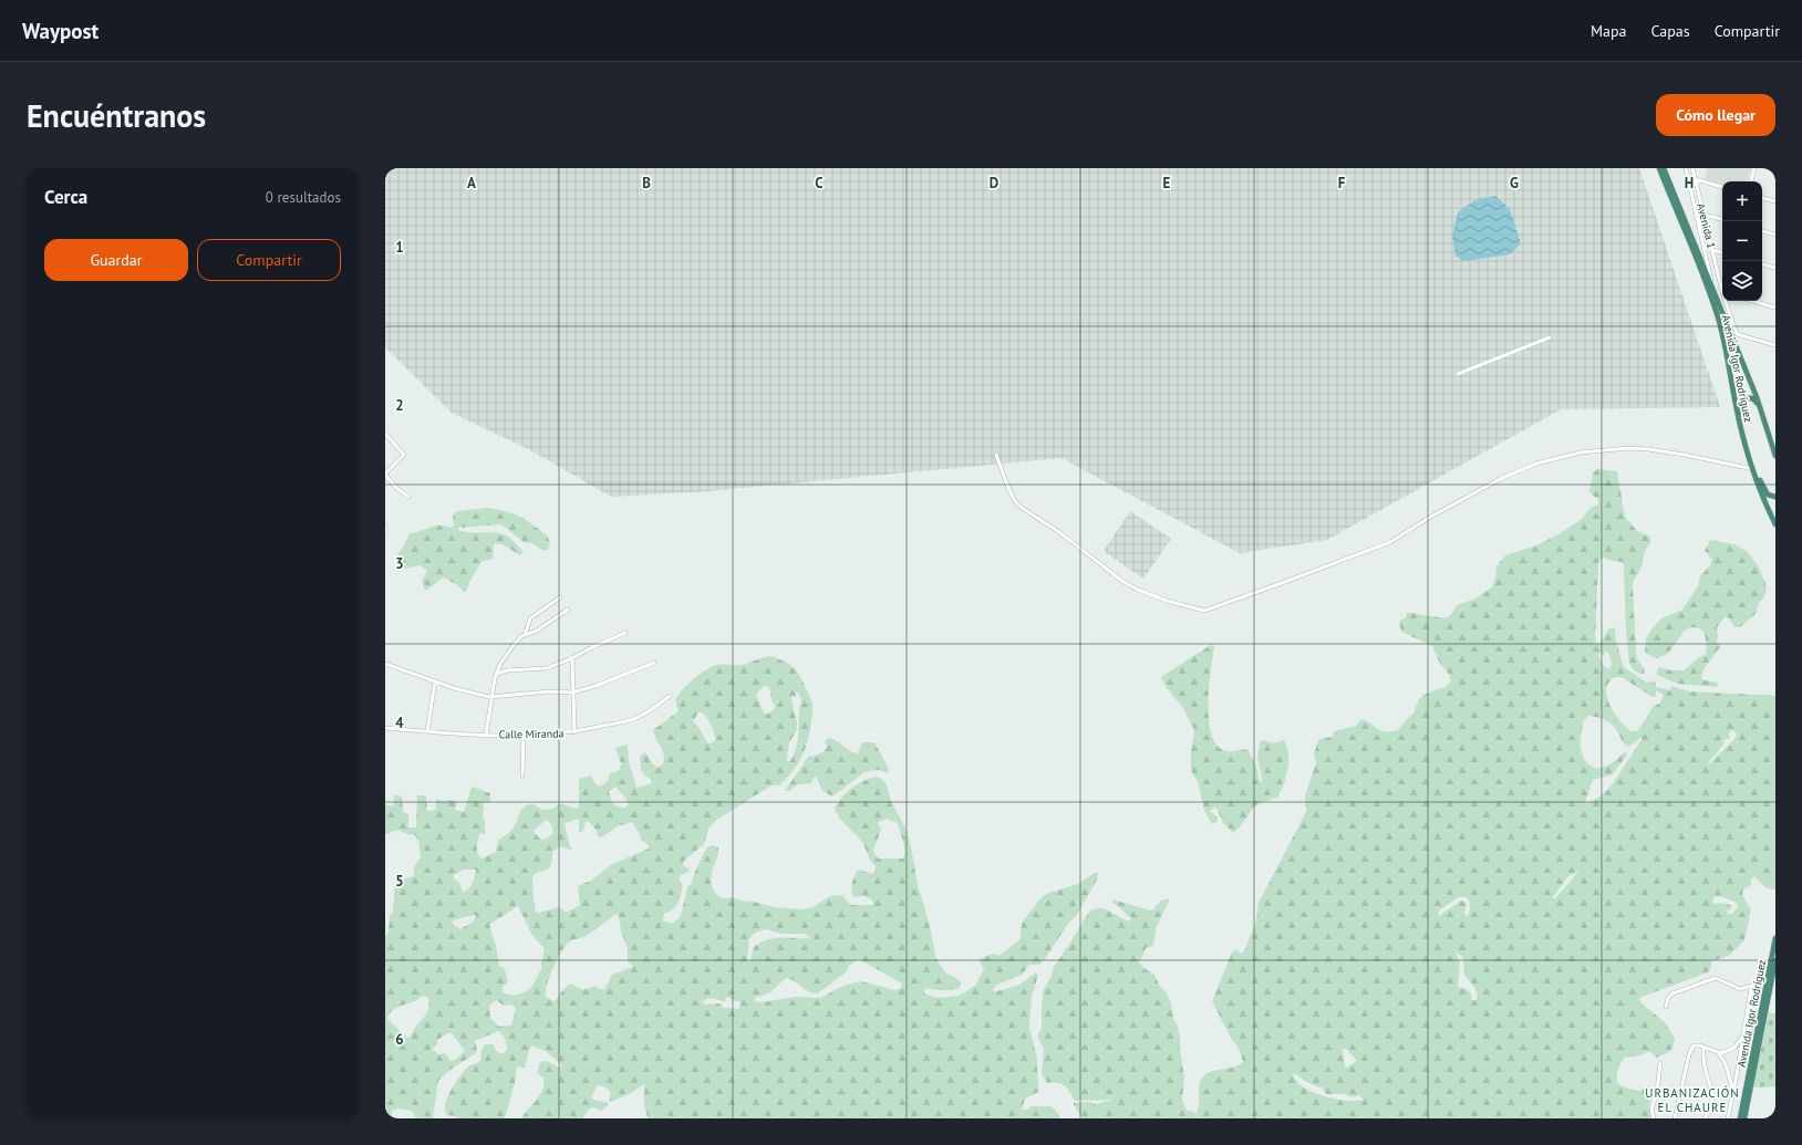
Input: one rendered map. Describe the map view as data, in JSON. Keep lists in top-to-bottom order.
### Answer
{
  "streets": {
    "highway": ["Avenida Igor Rodríguez"],
    "street": ["Avenida 1", "Calle Miranda"]
  },
  "districts": ["URBANIZACIÓN EL CHAURE"],
  "page": {
    "header": "Waypost",
    "nav": ["Mapa", "Capas", "Compartir"],
    "buttons": [
      "Cómo llegar",
      ["Guardar", "Compartir"]
    ],
    "title": "Encuéntranos",
    "heading": ["Cerca", "0 resultados"],
    "map_buttons": ["+", "−"]
  },
  "grid": {
    "columns": [
      "A",
      "B",
      "C",
      "D",
      "E",
      "F",
      "G",
      "H"
    ],
    "rows": [
      "1",
      "2",
      "3",
      "4",
      "5",
      "6"
    ]
  }
}
